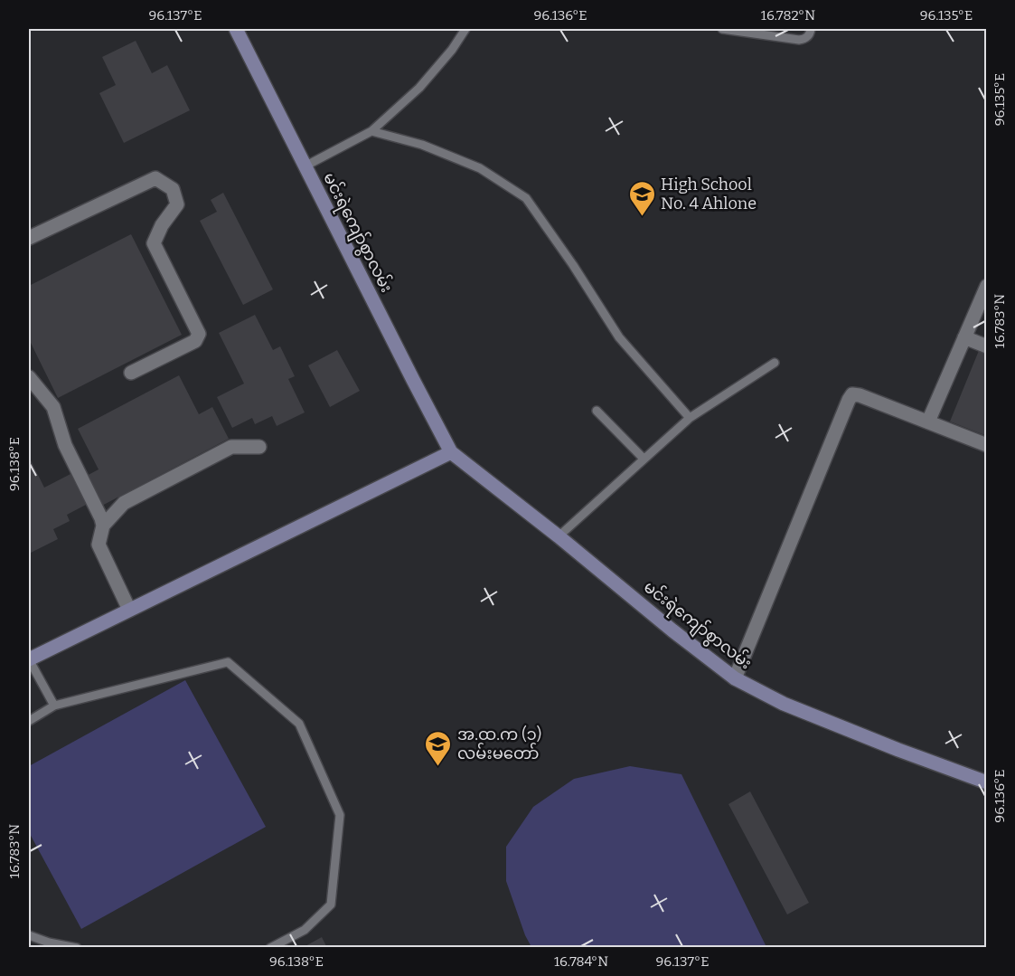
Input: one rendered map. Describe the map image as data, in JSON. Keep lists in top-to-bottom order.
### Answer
{
  "streets": {
    "main road": ["မင်းရဲကျော်စွာလမ်း"]
  },
  "places": {
    "school or university": ["High School No. 4 Ahlone", "အ.ထ.က (၁) လမ်းမတော်"]
  },
  "coordinates": [
    "96.137°E",
    "96.136°E",
    "16.782°N",
    "96.135°E",
    "16.783°N",
    "96.138°E",
    "16.784°N"
  ]
}
